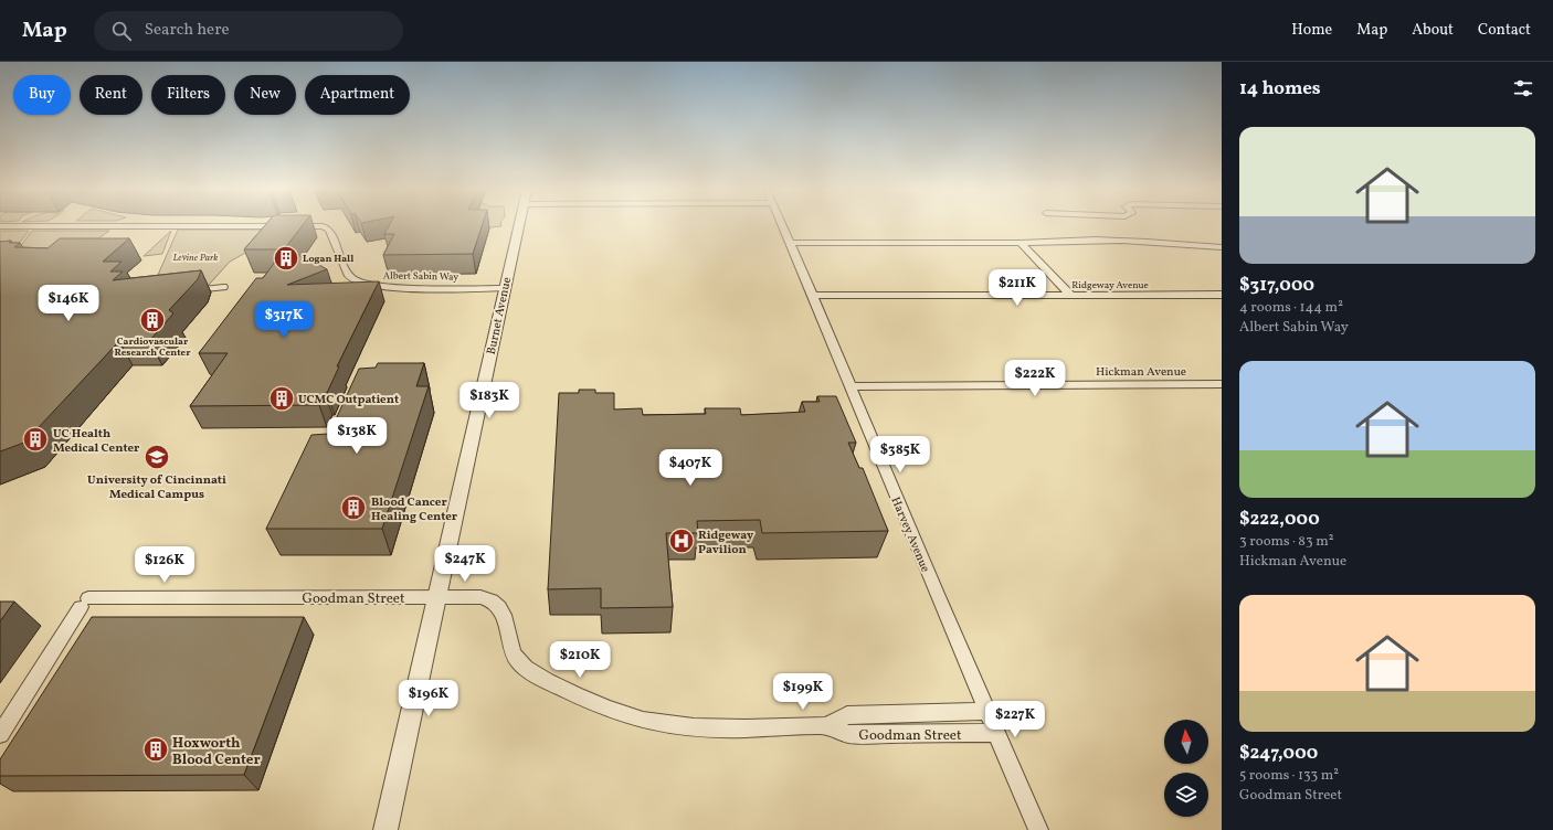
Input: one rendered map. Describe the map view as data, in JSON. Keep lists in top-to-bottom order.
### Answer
{
  "streets": {
    "street": [
      "Albert Sabin Way",
      "Ridgeway Avenue",
      "Burnet Avenue",
      "Hickman Avenue",
      "Harvey Avenue",
      "Goodman Street"
    ]
  },
  "crossings": [
    ["Albert Sabin Way", "Burnet Avenue"],
    ["Ridgeway Avenue", "Harvey Avenue"],
    ["Burnet Avenue", "Goodman Street"],
    ["Hickman Avenue", "Harvey Avenue"],
    ["Harvey Avenue", "Goodman Street"]
  ],
  "parks": ["Levine Park"],
  "places": {
    "building": [
      "Logan Hall",
      "Cardiovascular Research Center",
      "UCMC Outpatient",
      "UC Health Medical Center",
      "Blood Cancer Healing Center",
      "Hoxworth Blood Center"
    ],
    "school or university": ["University of Cincinnati Medical Campus"],
    "hospital": ["Ridgeway Pavilion"]
  },
  "north": "top",
  "page": {
    "header": "Map",
    "search": "Search here",
    "nav": [
      "Home",
      "Map",
      "About",
      "Contact"
    ],
    "heading": "14 homes",
    "chip": [
      "Buy",
      "Rent",
      "Filters",
      "New",
      "Apartment"
    ],
    "list": [
      {
        "name": "$317,000",
        "note": "4 rooms · 144 m² · Albert Sabin Way"
      },
      {
        "name": "$222,000",
        "note": "3 rooms · 83 m² · Hickman Avenue"
      },
      {
        "name": "$247,000",
        "note": "5 rooms · 133 m² · Goodman Street"
      }
    ],
    "price": [
      "$211K",
      "$146K",
      "$317K",
      "$222K",
      "$183K",
      "$138K",
      "$385K",
      "$407K",
      "$247K",
      "$126K",
      "$210K",
      "$199K",
      "$196K",
      "$227K"
    ]
  }
}
